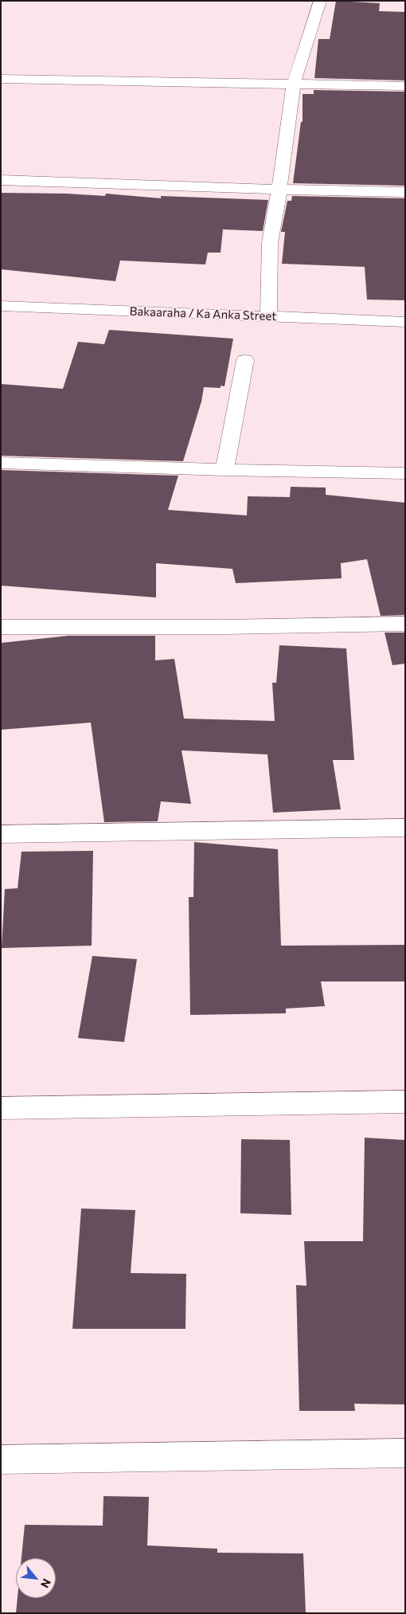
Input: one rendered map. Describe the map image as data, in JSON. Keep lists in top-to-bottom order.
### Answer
{
  "streets": {
    "street": ["Bakaaraha / Ka Anka Street"]
  },
  "north": "bottom right"
}
